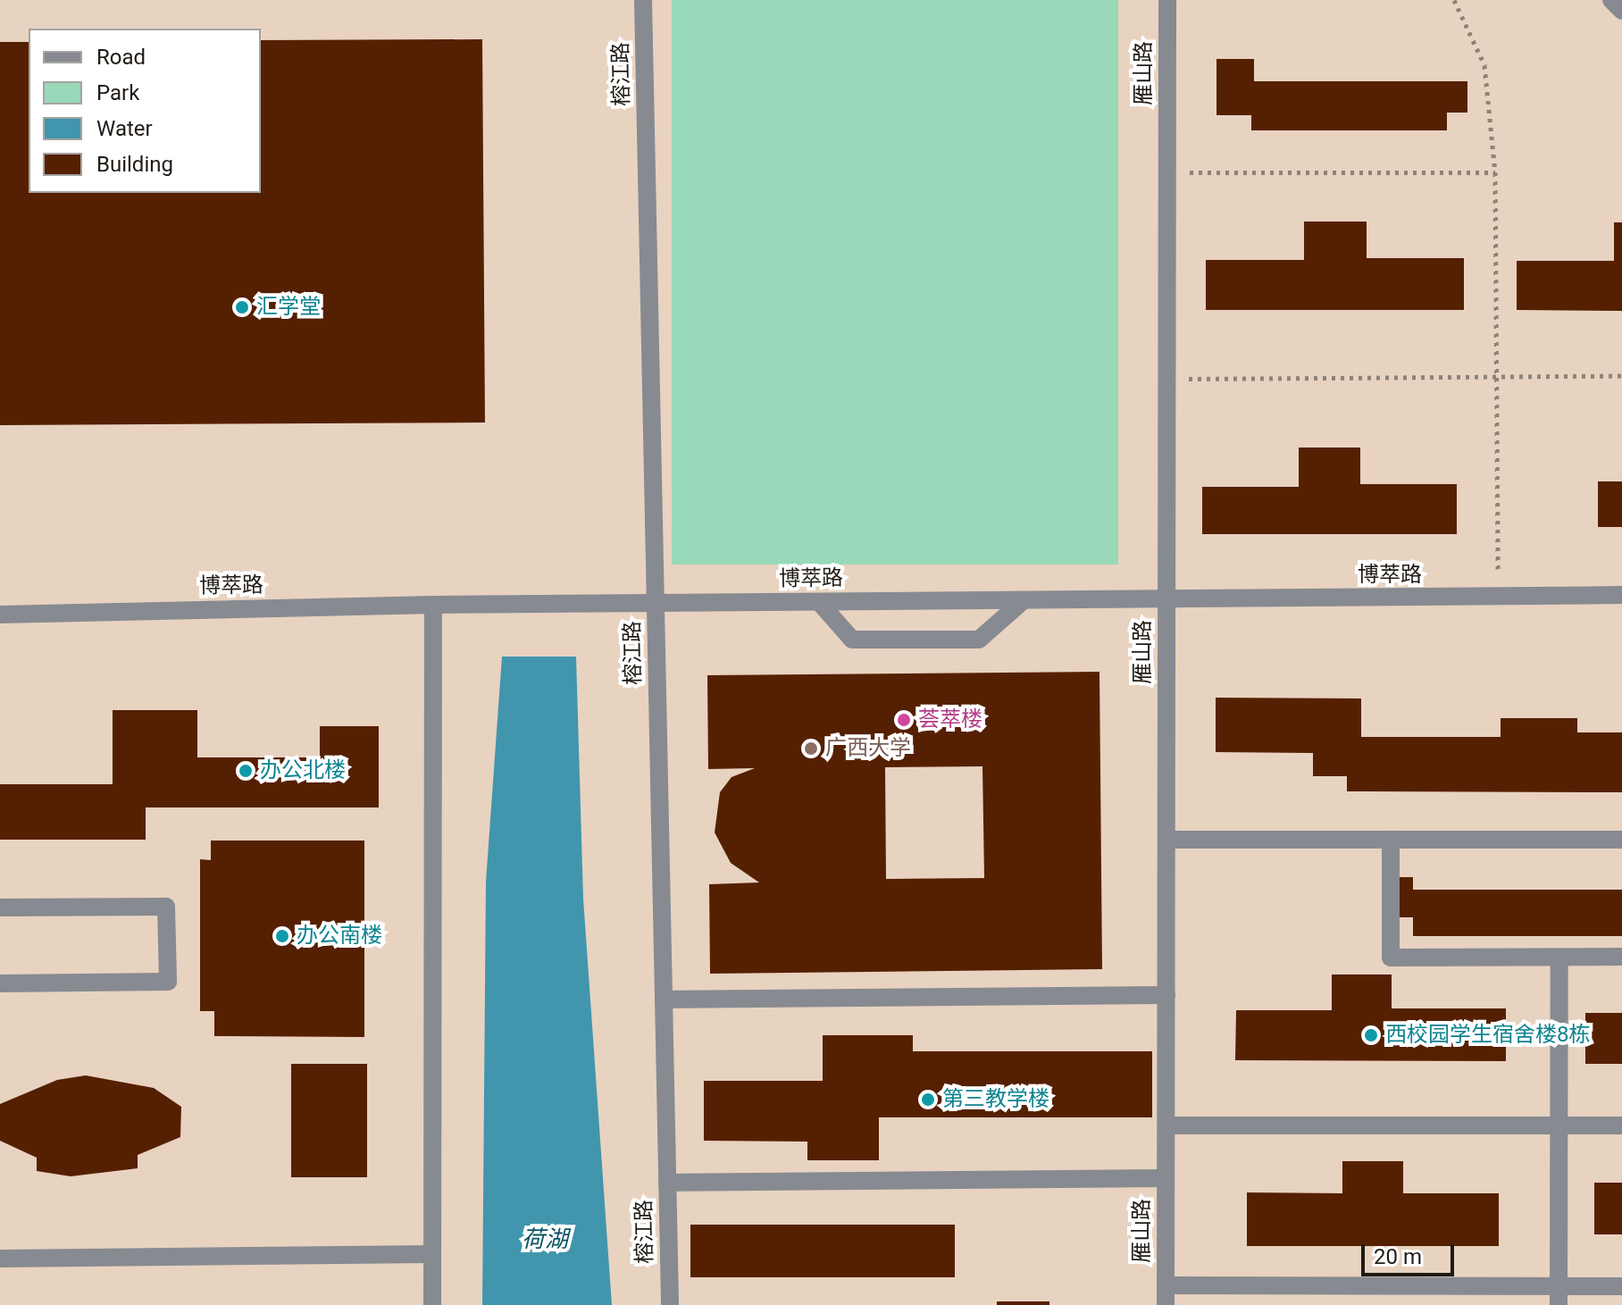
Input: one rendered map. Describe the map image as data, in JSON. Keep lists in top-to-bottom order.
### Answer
{
  "streets": {
    "street": ["雁山路", "榕江路", "博萃路"]
  },
  "crossings": [
    ["雁山路", "博萃路"],
    ["榕江路", "博萃路"]
  ],
  "water": ["荷湖"],
  "places": [
    "汇学堂",
    "荟萃楼",
    "广西大学",
    "办公北楼",
    "办公南楼",
    "西校园学生宿舍楼8栋",
    "第三教学楼"
  ],
  "legend": [
    "Road",
    "Park",
    "Water",
    "Building"
  ],
  "scale_bar": "20 m"
}
